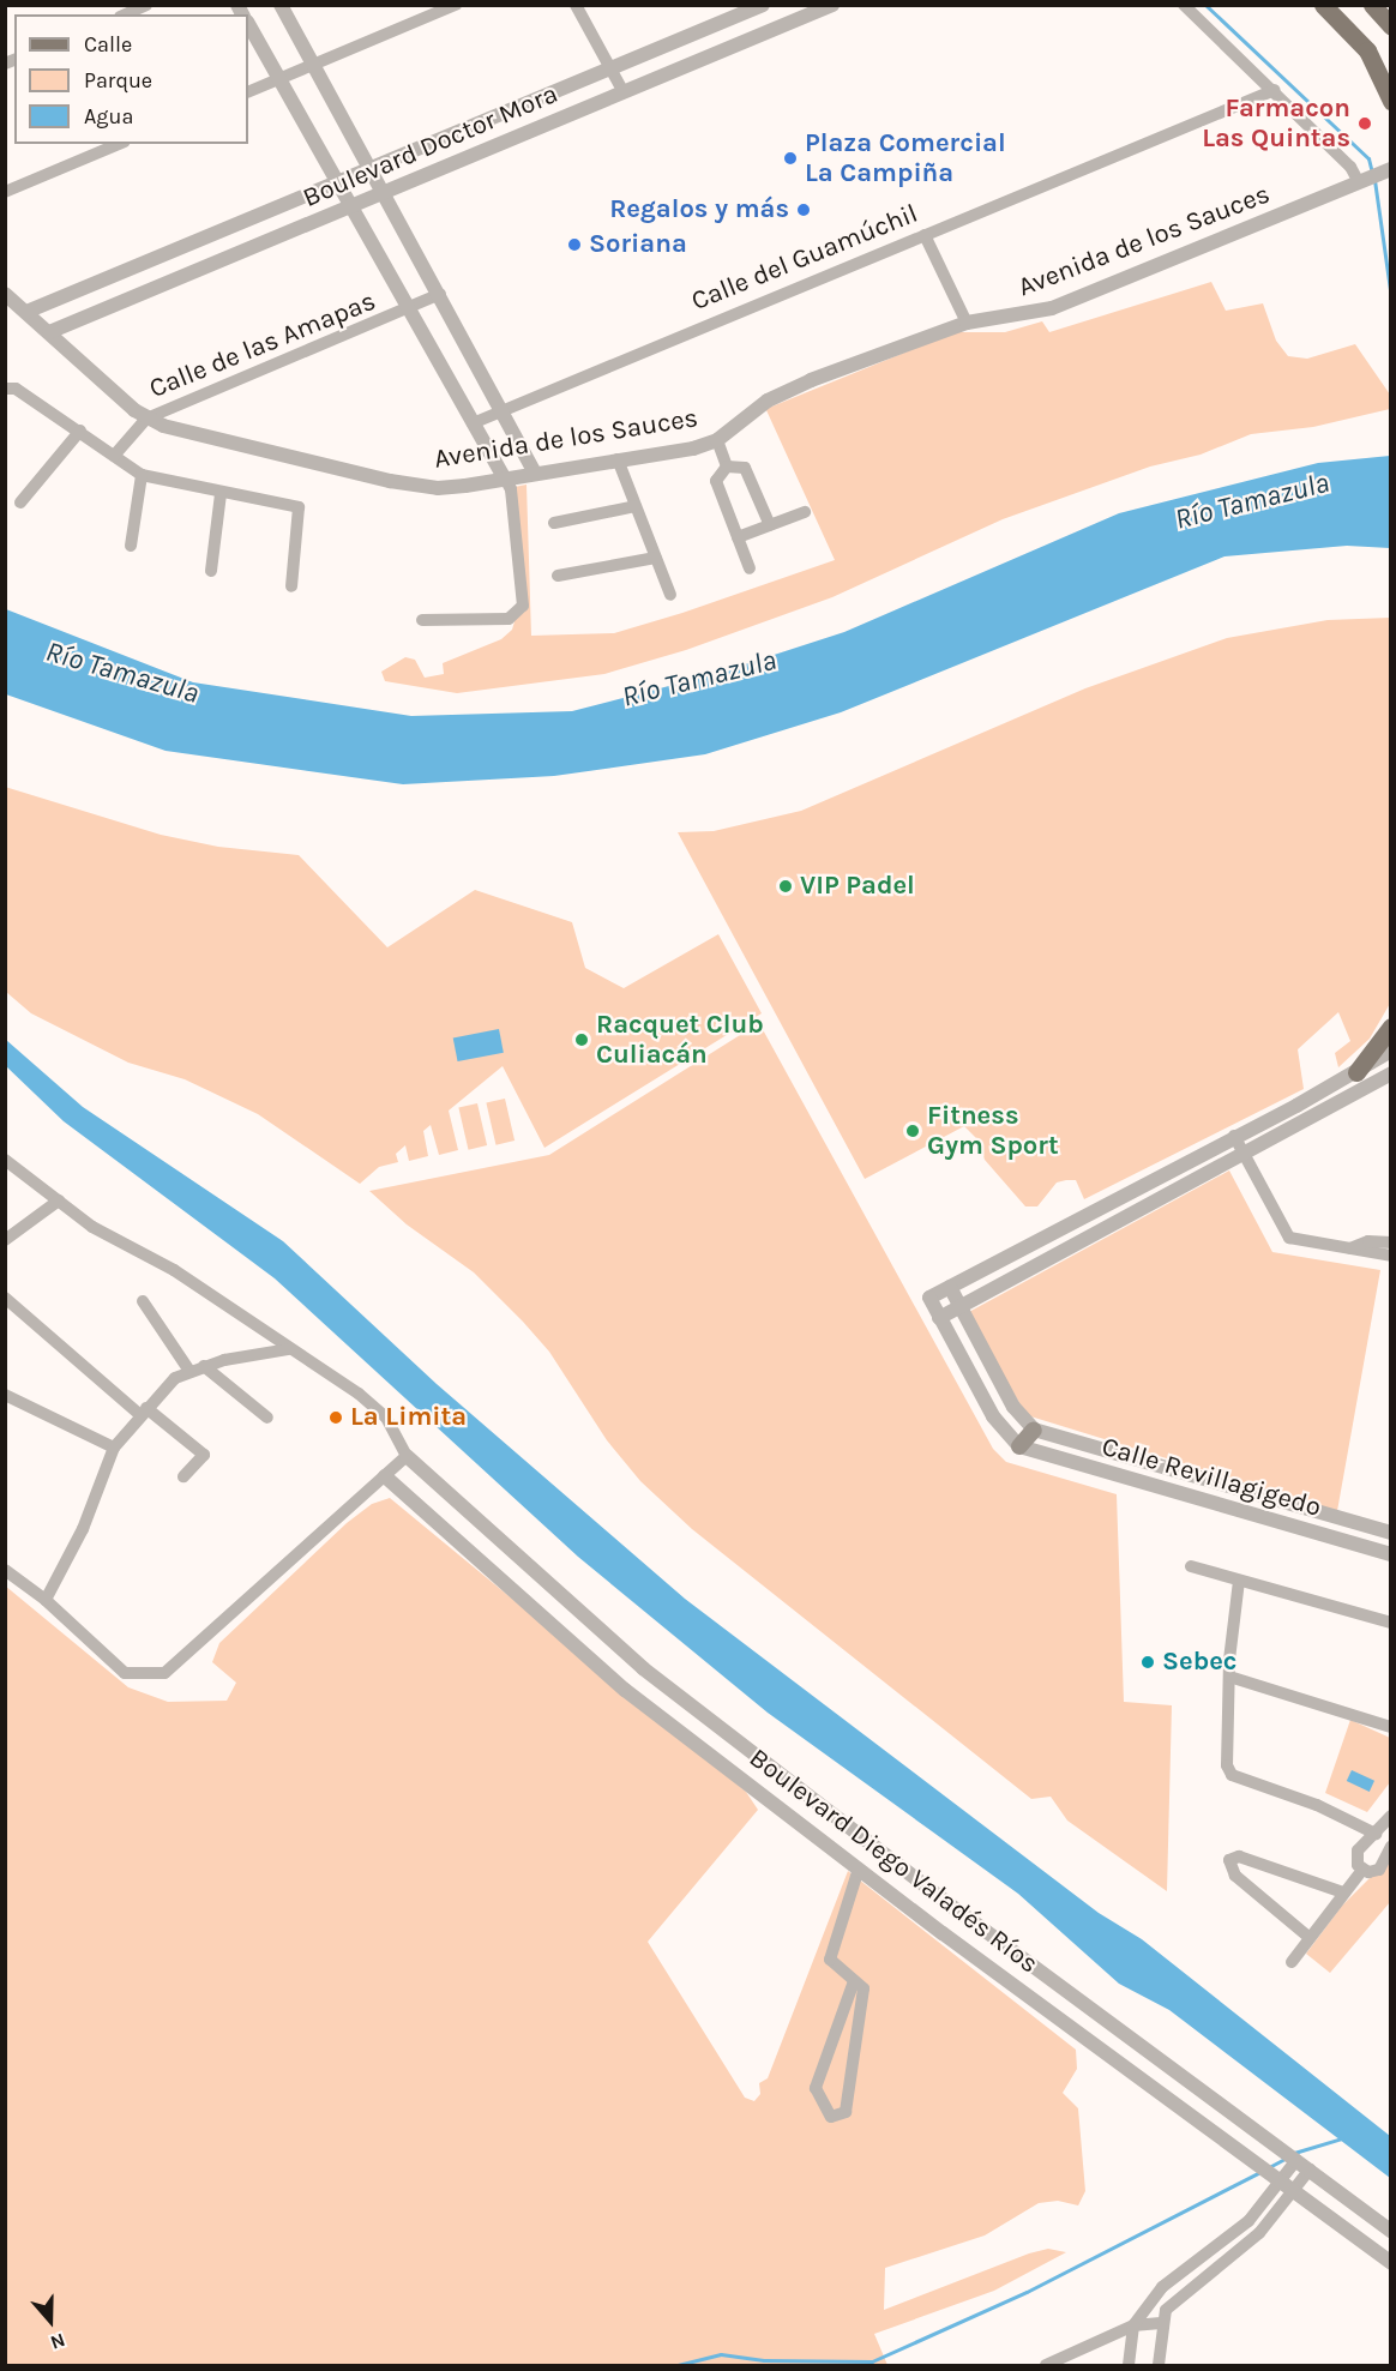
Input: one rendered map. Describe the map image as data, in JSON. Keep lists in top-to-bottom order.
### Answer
{
  "streets": {
    "street": [
      "Boulevard Doctor Mora",
      "Avenida de los Sauces",
      "Calle del Guamúchil",
      "Calle de las Amapas",
      "Calle Revillagigedo",
      "Boulevard Diego Valadés Ríos"
    ]
  },
  "crossings": [
    ["Boulevard Doctor Mora", "Avenida de los Sauces"],
    ["Avenida de los Sauces", "Calle de las Amapas"]
  ],
  "water": ["Río Tamazula"],
  "places": [
    "Farmacon Las Quintas",
    "Plaza Comercial La Campiña",
    "Regalos y más",
    "Soriana",
    "VIP Padel",
    "Racquet Club Culiacán",
    "Fitness Gym Sport",
    "La Limita",
    "Sebec"
  ],
  "legend": ["Calle", "Parque", "Agua"],
  "north": "bottom"
}
